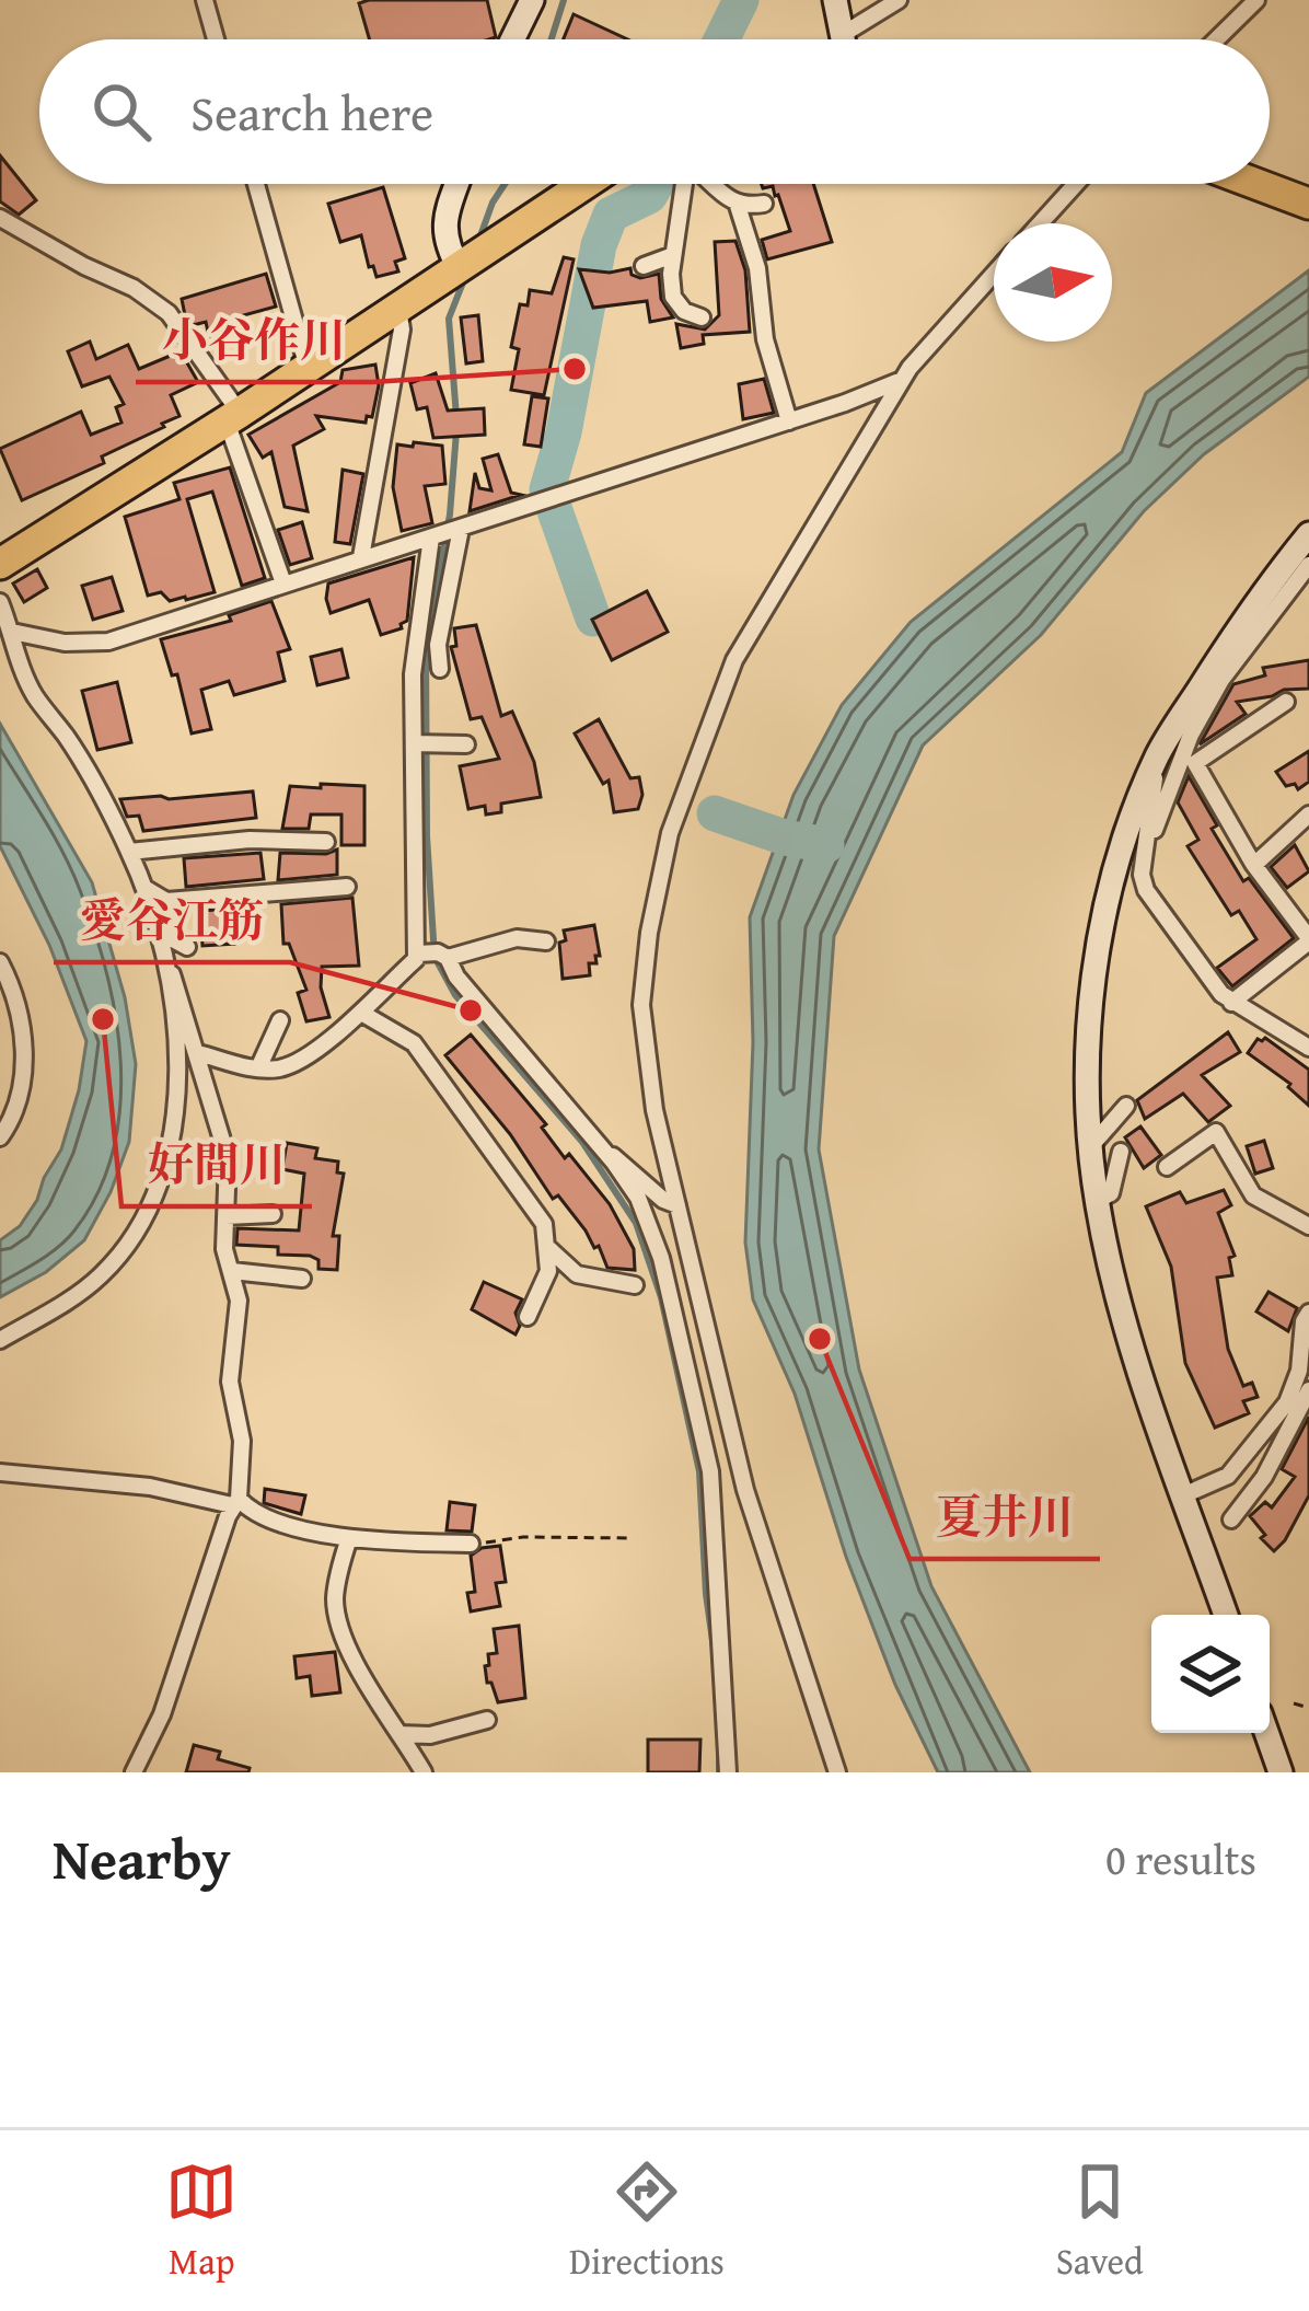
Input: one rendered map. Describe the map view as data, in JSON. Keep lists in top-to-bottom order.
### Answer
{
  "places": [
    "小谷作川",
    "愛谷江筋",
    "好間川",
    "夏井川"
  ],
  "north": "right",
  "page": {
    "search": "Search here",
    "heading": ["Nearby", "0 results"],
    "nav": ["Map", "Directions", "Saved"]
  }
}
